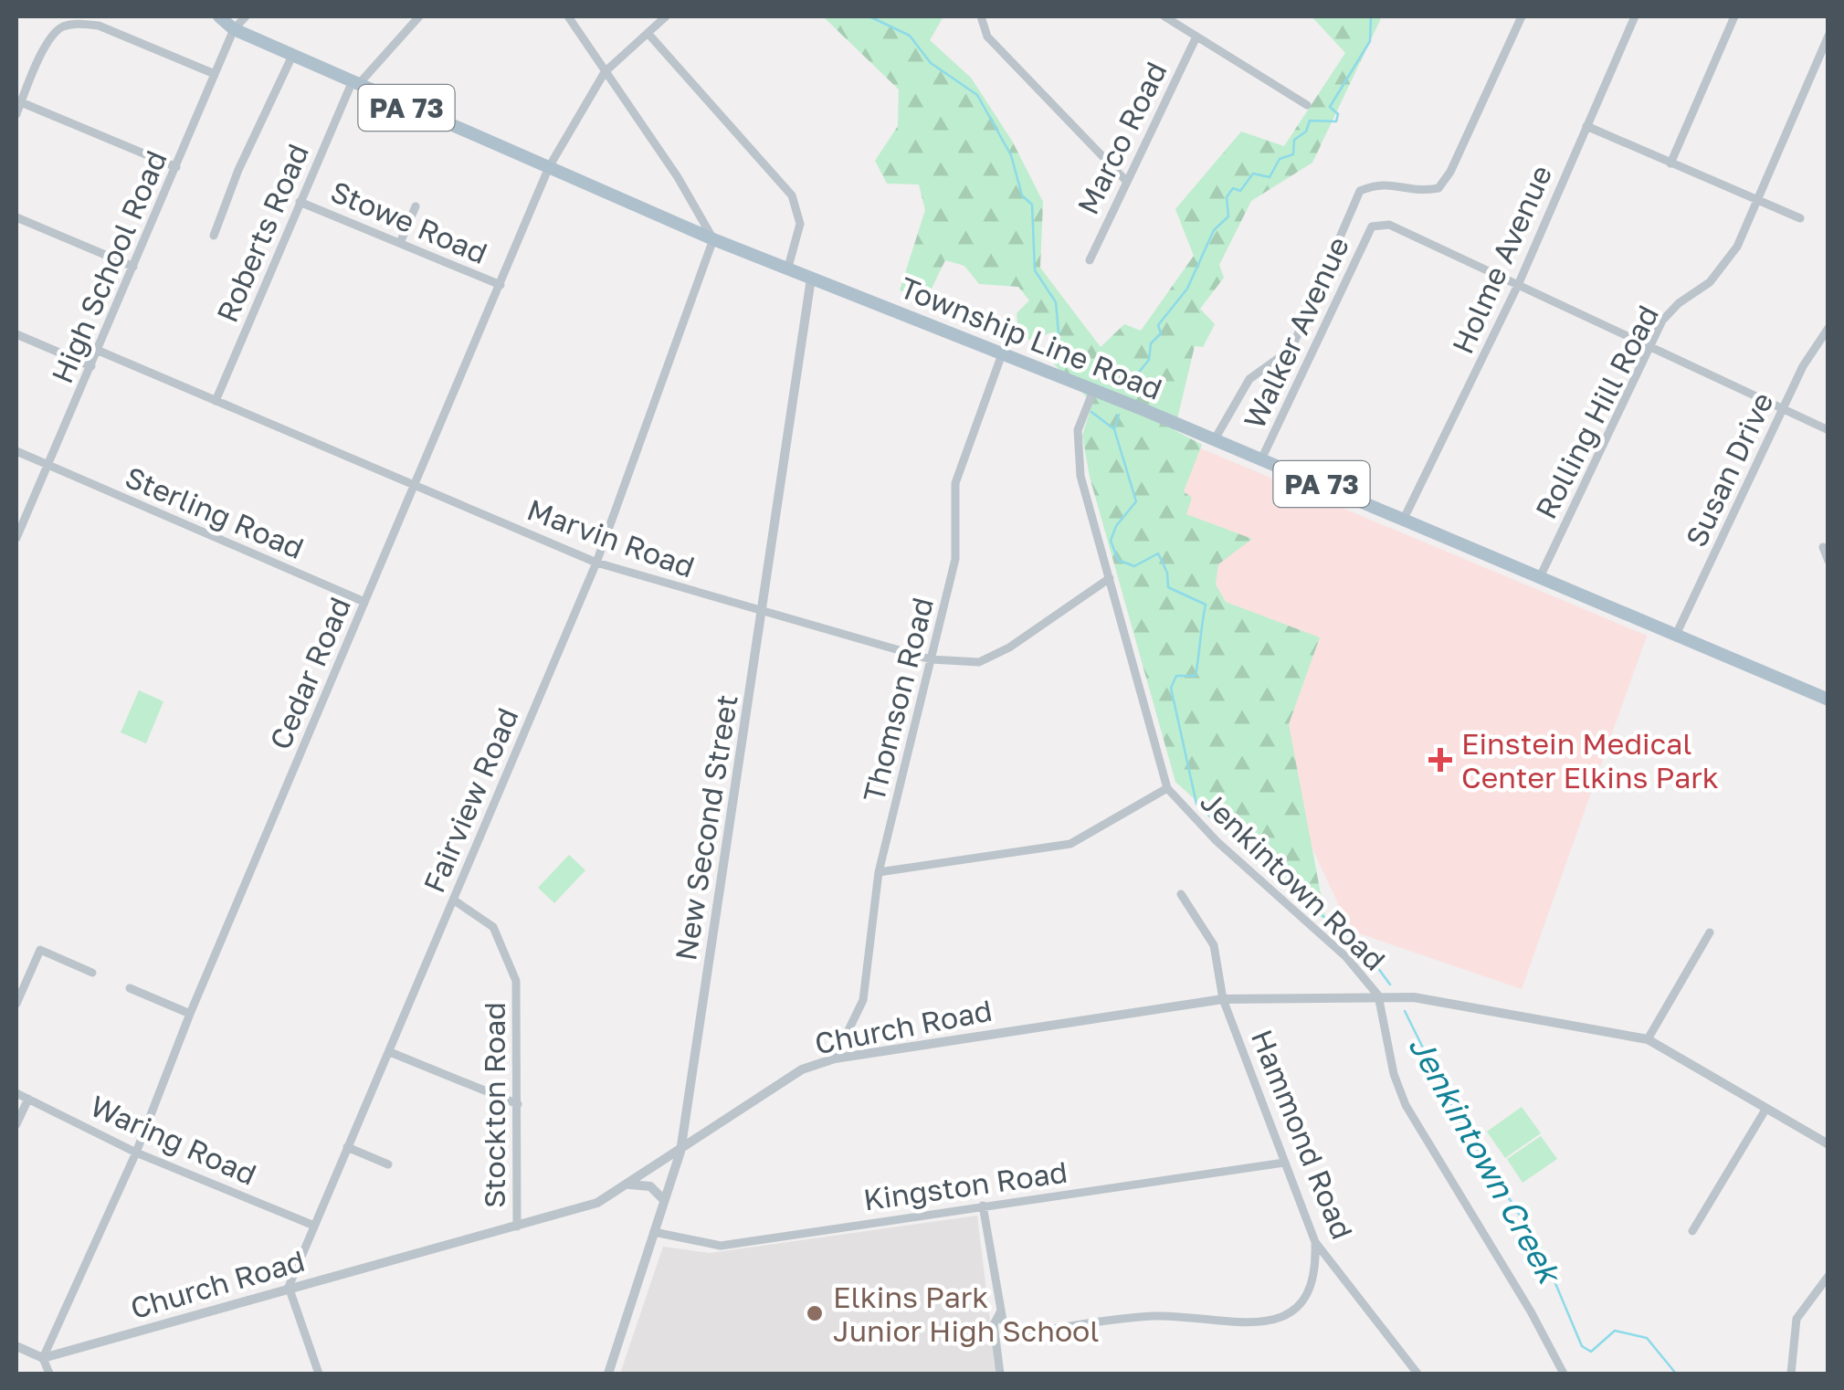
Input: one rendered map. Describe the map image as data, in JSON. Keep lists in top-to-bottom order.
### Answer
{
  "streets": {
    "main road": ["PA 73", "Township Line Road"],
    "street": [
      "Marco Road",
      "Stowe Road",
      "Roberts Road",
      "Holme Avenue",
      "High School Road",
      "Walker Avenue",
      "Rolling Hill Road",
      "Susan Drive",
      "Sterling Road",
      "Marvin Road",
      "Cedar Road",
      "Thomson Road",
      "Fairview Road",
      "New Second Street",
      "Jenkintown Road",
      "Church Road",
      "Stockton Road",
      "Hammond Road",
      "Waring Road",
      "Kingston Road"
    ]
  },
  "crossings": [
    ["Stowe Road", "Roberts Road"],
    ["Stowe Road", "Cedar Road"],
    ["Roberts Road", "Township Line Road"],
    ["Roberts Road", "Marvin Road"],
    ["Holme Avenue", "Walker Avenue"],
    ["Holme Avenue", "Township Line Road"],
    ["High School Road", "Township Line Road"],
    ["High School Road", "Sterling Road"],
    ["High School Road", "Marvin Road"],
    ["Walker Avenue", "Township Line Road"],
    ["Township Line Road", "Rolling Hill Road"],
    ["Township Line Road", "Susan Drive"],
    ["Township Line Road", "Cedar Road"],
    ["Township Line Road", "Thomson Road"],
    ["Township Line Road", "Fairview Road"],
    ["Township Line Road", "New Second Street"],
    ["Township Line Road", "Jenkintown Road"],
    ["Sterling Road", "Cedar Road"],
    ["Marvin Road", "Cedar Road"],
    ["Marvin Road", "Thomson Road"],
    ["Marvin Road", "Fairview Road"],
    ["Marvin Road", "New Second Street"],
    ["Marvin Road", "Jenkintown Road"],
    ["Cedar Road", "Church Road"],
    ["Cedar Road", "Waring Road"],
    ["Thomson Road", "Church Road"],
    ["Fairview Road", "Church Road"],
    ["Fairview Road", "Stockton Road"],
    ["Fairview Road", "Waring Road"],
    ["New Second Street", "Church Road"],
    ["New Second Street", "Kingston Road"],
    ["Jenkintown Road", "Church Road"],
    ["Church Road", "Stockton Road"],
    ["Church Road", "Hammond Road"],
    ["Hammond Road", "Kingston Road"]
  ],
  "water": ["Jenkintown Creek"],
  "places": {
    "health": ["Einstein Medical Center Elkins Park"],
    "other": ["Elkins Park Junior High School"]
  }
}
